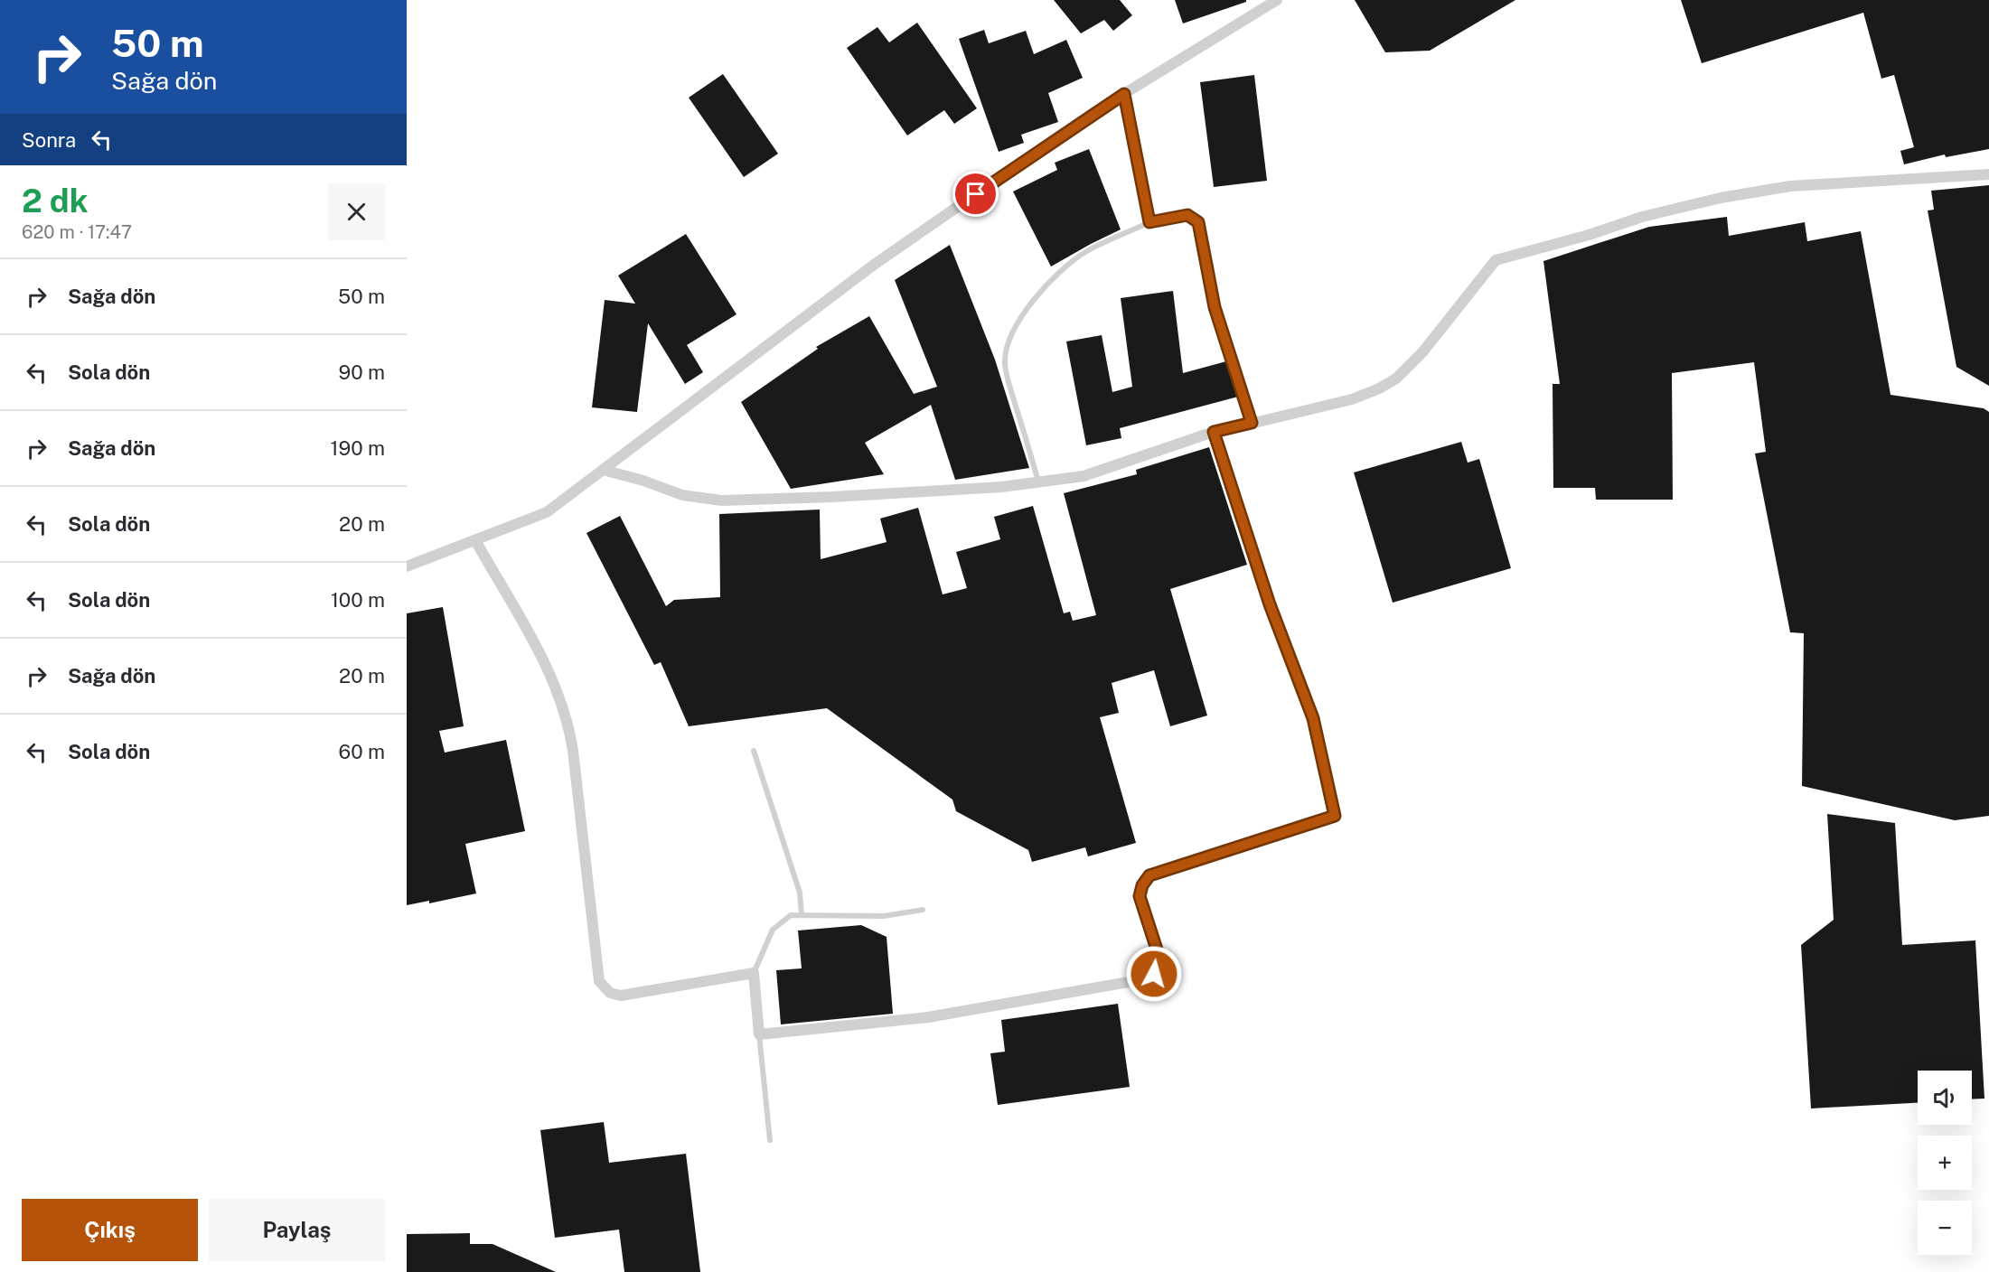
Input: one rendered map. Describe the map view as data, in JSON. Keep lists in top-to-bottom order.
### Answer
{
  "page": {
    "turn": ["50 m", "Sağa dön"],
    "then": "Sonra",
    "heading": ["2 dk", "620 m · 17:47"],
    "list": [
      {
        "name": "Sağa dön",
        "value": "50 m"
      },
      {
        "name": "Sola dön",
        "value": "90 m"
      },
      {
        "name": "Sağa dön",
        "value": "190 m"
      },
      {
        "name": "Sola dön",
        "value": "20 m"
      },
      {
        "name": "Sola dön",
        "value": "100 m"
      },
      {
        "name": "Sağa dön",
        "value": "20 m"
      },
      {
        "name": "Sola dön",
        "value": "60 m"
      }
    ],
    "map_buttons": ["+", "−"],
    "buttons": ["Çıkış", "Paylaş"]
  }
}
